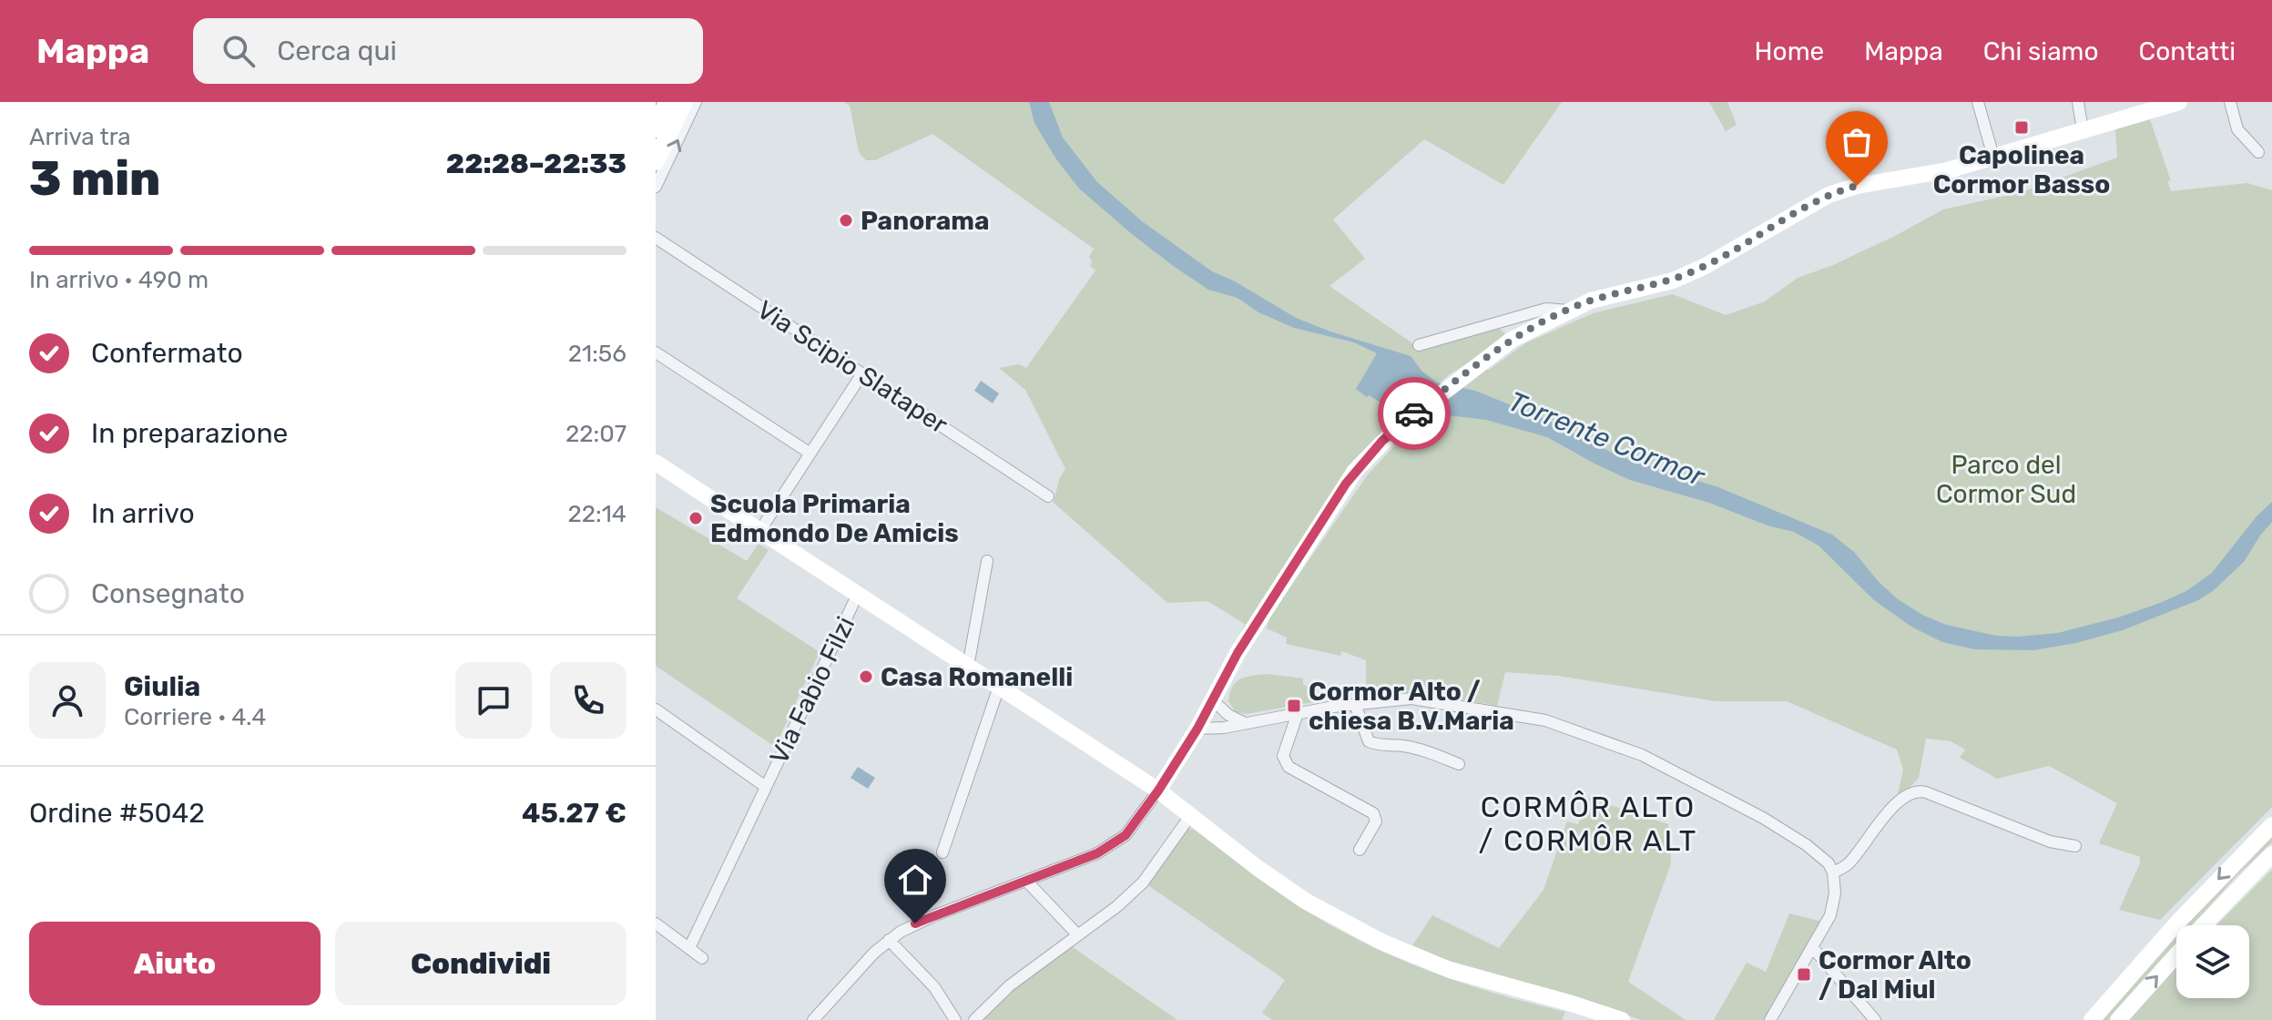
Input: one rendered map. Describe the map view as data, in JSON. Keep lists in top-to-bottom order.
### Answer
{
  "streets": {
    "street": ["Via Scipio Slataper", "Via Fabio Filzi"]
  },
  "districts": ["CORMÔR ALTO / CORMÔR ALT"],
  "water": ["Torrente Cormor"],
  "parks": ["Parco del Cormor Sud"],
  "places": {
    "transit": ["Capolinea Cormor Basso", "Cormor Alto / chiesa B.V.Maria", "Cormor Alto / Dal Miul"],
    "other": ["Panorama", "Scuola Primaria Edmondo De Amicis", "Casa Romanelli"]
  },
  "page": {
    "header": "Mappa",
    "search": "Cerca qui",
    "nav": [
      "Home",
      "Mappa",
      "Chi siamo",
      "Contatti"
    ],
    "heading": ["3 min", "Arriva tra", "22:28–22:33"],
    "panel": [
      "Giulia",
      "Corriere · 4.4",
      "Ordine #5042",
      "45.27 €"
    ],
    "bar": "In arrivo · 490 m",
    "list": [
      ["Confermato", "21:56"],
      ["In preparazione", "22:07"],
      ["In arrivo", "22:14"],
      "Consegnato"
    ],
    "buttons": ["Aiuto", "Condividi"]
  }
}
